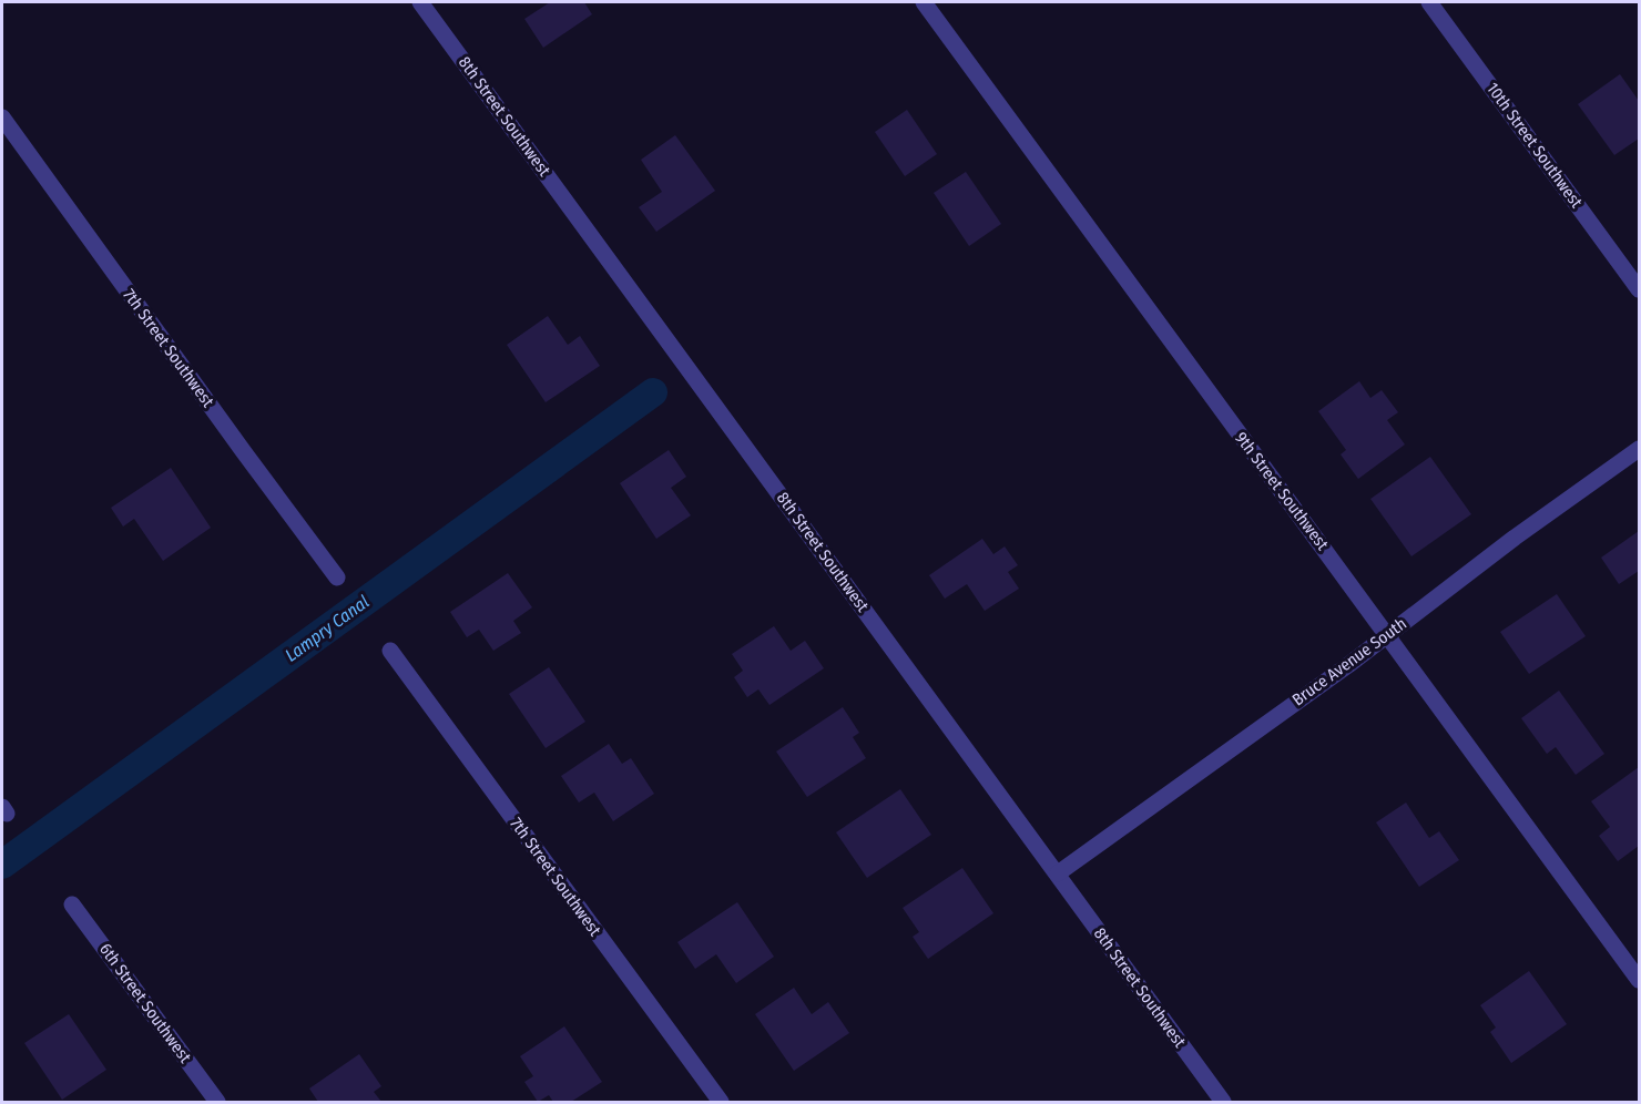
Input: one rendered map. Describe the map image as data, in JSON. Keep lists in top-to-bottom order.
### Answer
{
  "streets": {
    "street": [
      "8th Street Southwest",
      "10th Street Southwest",
      "7th Street Southwest",
      "9th Street Southwest",
      "Bruce Avenue South",
      "6th Street Southwest"
    ]
  },
  "crossings": [
    ["8th Street Southwest", "Bruce Avenue South"],
    ["9th Street Southwest", "Bruce Avenue South"]
  ],
  "water": ["Lampry Canal"]
}
